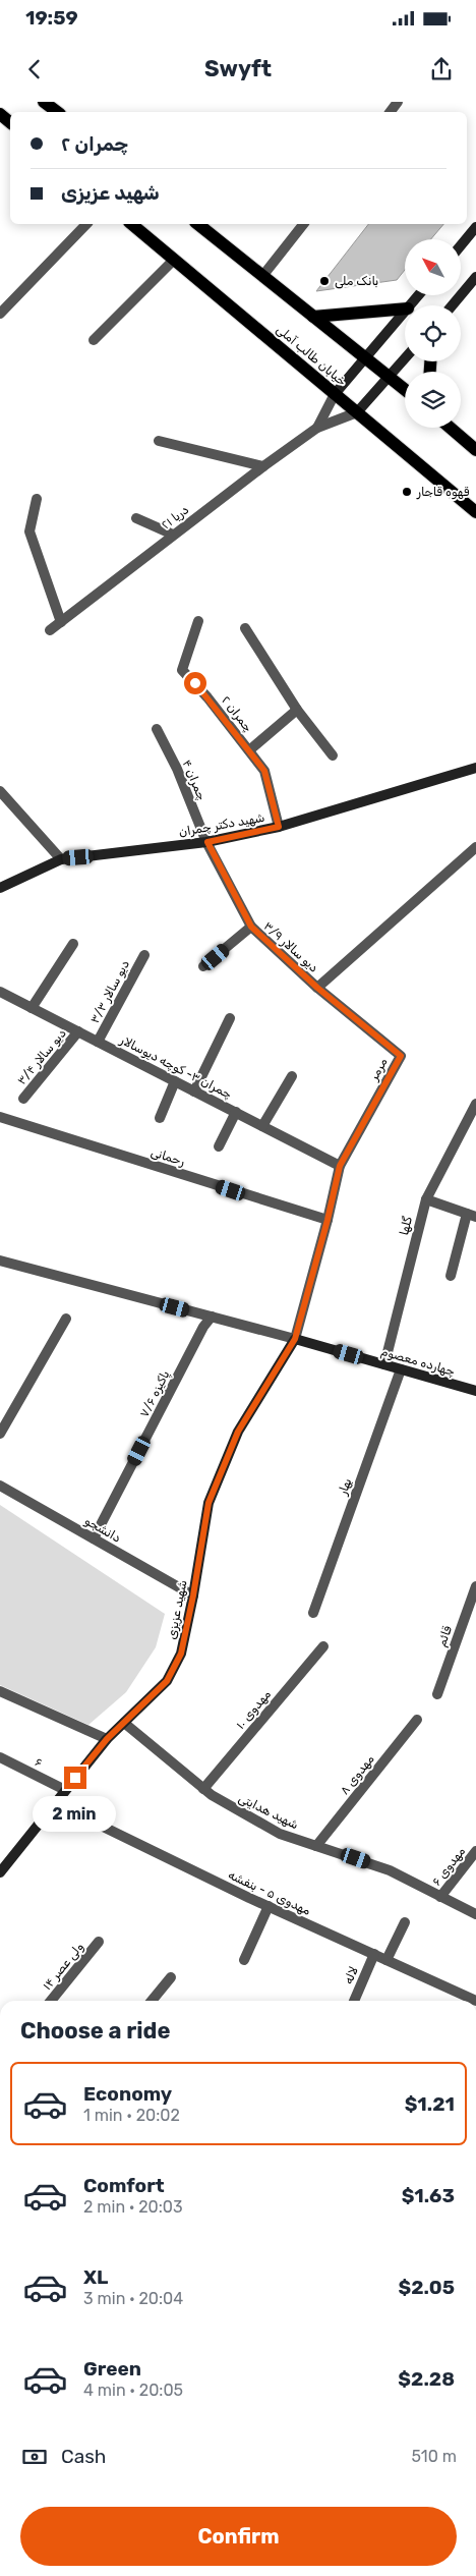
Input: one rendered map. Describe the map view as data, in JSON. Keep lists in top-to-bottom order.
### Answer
{
  "streets": {
    "main road": ["خیابان طالب آملی"],
    "street": [
      "دریا ۲۱",
      "چمران ۲",
      "چمران ۴",
      "شهید دکتر چمران",
      "دیو سالار ۳/۹",
      "دیو سالار ۳/۳",
      "دیو سالار ۳/۴",
      "چمران ۳- كوچه ديوسالار",
      "مرمر",
      "رحمانی",
      "گلها",
      "چهارده معصوم",
      "پاکیزه ۷/۶",
      "بهار",
      "دانشجو",
      "شهید عزیزی",
      "قائم",
      "مهدوی ۱۰",
      "۶",
      "مهدوی ۸",
      "شهید هدایتی",
      "مهدوی ۶",
      "مهدوی ۵ - بنفشه",
      "ولی عصر ۱۴",
      "لاله"
    ]
  },
  "crossings": [
    ["خیابان طالب آملی", "دریا ۲۱"],
    ["چمران ۲", "شهید دکتر چمران"],
    ["چمران ۴", "شهید دکتر چمران"],
    ["چمران ۴", "دیو سالار ۳/۹"],
    ["شهید دکتر چمران", "دیو سالار ۳/۹"],
    ["دیو سالار ۳/۹", "مرمر"],
    ["دیو سالار ۳/۳", "چمران ۳- كوچه ديوسالار"],
    ["دیو سالار ۳/۴", "چمران ۳- كوچه ديوسالار"],
    ["چمران ۳- كوچه ديوسالار", "مرمر"],
    ["مرمر", "رحمانی"],
    ["مرمر", "چهارده معصوم"],
    ["مرمر", "شهید عزیزی"],
    ["گلها", "چهارده معصوم"],
    ["چهارده معصوم", "بهار"],
    ["چهارده معصوم", "شهید عزیزی"],
    ["پاکیزه ۷/۶", "دانشجو"],
    ["دانشجو", "شهید عزیزی"],
    ["شهید عزیزی", "۶"],
    ["شهید عزیزی", "شهید هدایتی"],
    ["شهید عزیزی", "مهدوی ۵ - بنفشه"],
    ["مهدوی ۱۰", "شهید هدایتی"],
    ["مهدوی ۸", "شهید هدایتی"],
    ["شهید هدایتی", "مهدوی ۶"],
    ["مهدوی ۵ - بنفشه", "لاله"]
  ],
  "places": ["بانک ملی", "قهوه قاجار"],
  "north": "top left",
  "page": {
    "status": "19:59",
    "header": "Swyft",
    "banner": ["چمران ۲", "شهید عزیزی"],
    "bubble": "2 min",
    "heading": "Choose a ride",
    "list": [
      {
        "name": "Economy",
        "note": "1 min · 20:02",
        "value": "$1.21"
      },
      {
        "name": "Comfort",
        "note": "2 min · 20:03",
        "value": "$1.63"
      },
      {
        "name": "XL",
        "note": "3 min · 20:04",
        "value": "$2.05"
      },
      {
        "name": "Green",
        "note": "4 min · 20:05",
        "value": "$2.28"
      }
    ],
    "pay": ["Cash", "510 m"],
    "buttons": "Confirm"
  }
}
